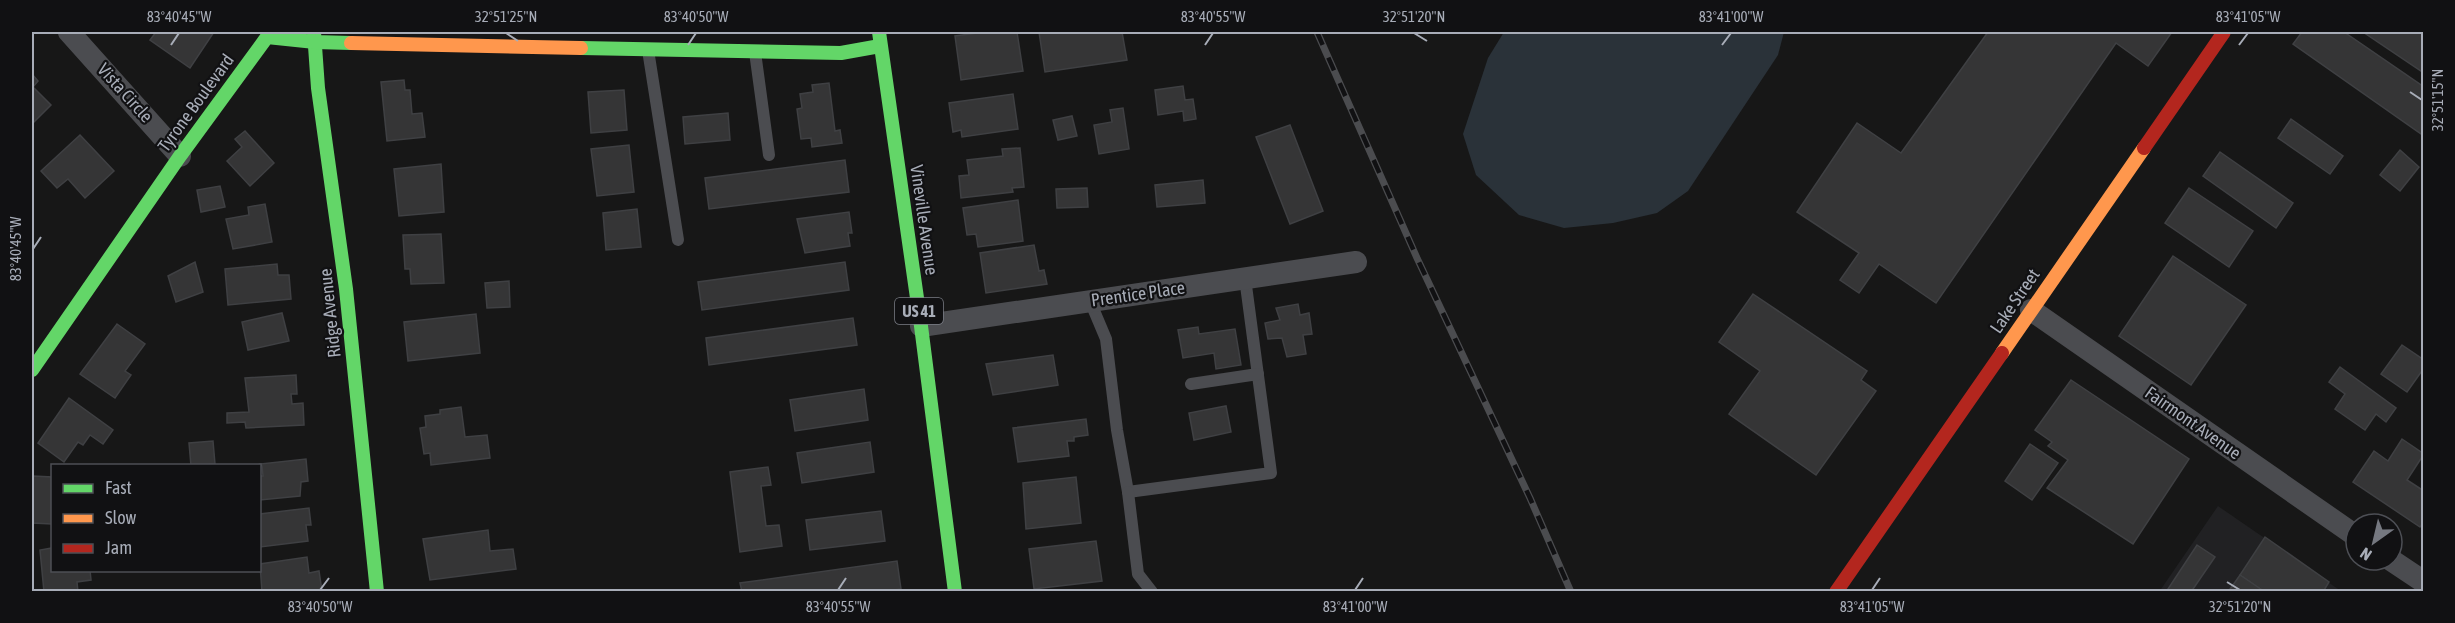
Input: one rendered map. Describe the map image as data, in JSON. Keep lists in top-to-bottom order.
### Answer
{
  "streets": {
    "street": [
      "Vista Circle",
      "Tyrone Boulevard",
      "Vineville Avenue",
      "Prentice Place",
      "Lake Street",
      "US 41",
      "Ridge Avenue",
      "Fairmont Avenue"
    ]
  },
  "crossings": [
    ["Vista Circle", "Tyrone Boulevard"],
    ["Tyrone Boulevard", "Vineville Avenue"],
    ["Tyrone Boulevard", "Ridge Avenue"],
    ["Vineville Avenue", "Prentice Place"],
    ["Lake Street", "Fairmont Avenue"]
  ],
  "legend": ["Fast", "Slow", "Jam"],
  "north": "bottom left",
  "coordinates": [
    "83°40'45\"W",
    "32°51'25\"N",
    "83°40'50\"W",
    "83°40'55\"W",
    "32°51'20\"N",
    "83°41'00\"W",
    "83°41'05\"W",
    "32°51'15\"N"
  ]
}
